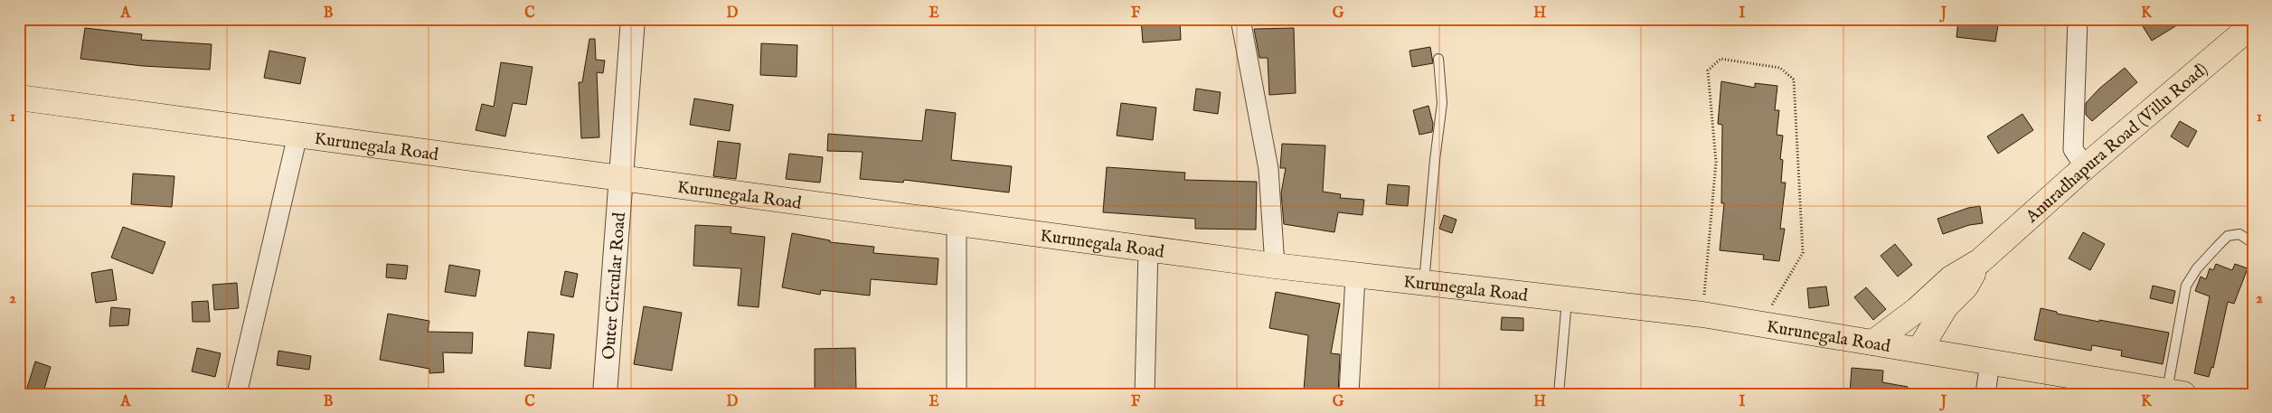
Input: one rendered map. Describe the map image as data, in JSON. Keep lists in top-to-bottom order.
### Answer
{
  "streets": {
    "main road": ["Anuradhapura Road (Villu Road)", "Kurunegala Road"],
    "street": ["Outer Circular Road"]
  },
  "crossings": [
    ["Anuradhapura Road (Villu Road)", "Kurunegala Road"],
    ["Kurunegala Road", "Outer Circular Road"]
  ],
  "grid": {
    "columns": [
      "A",
      "B",
      "C",
      "D",
      "E",
      "F",
      "G",
      "H",
      "I",
      "J",
      "K"
    ],
    "rows": ["1", "2"]
  }
}
